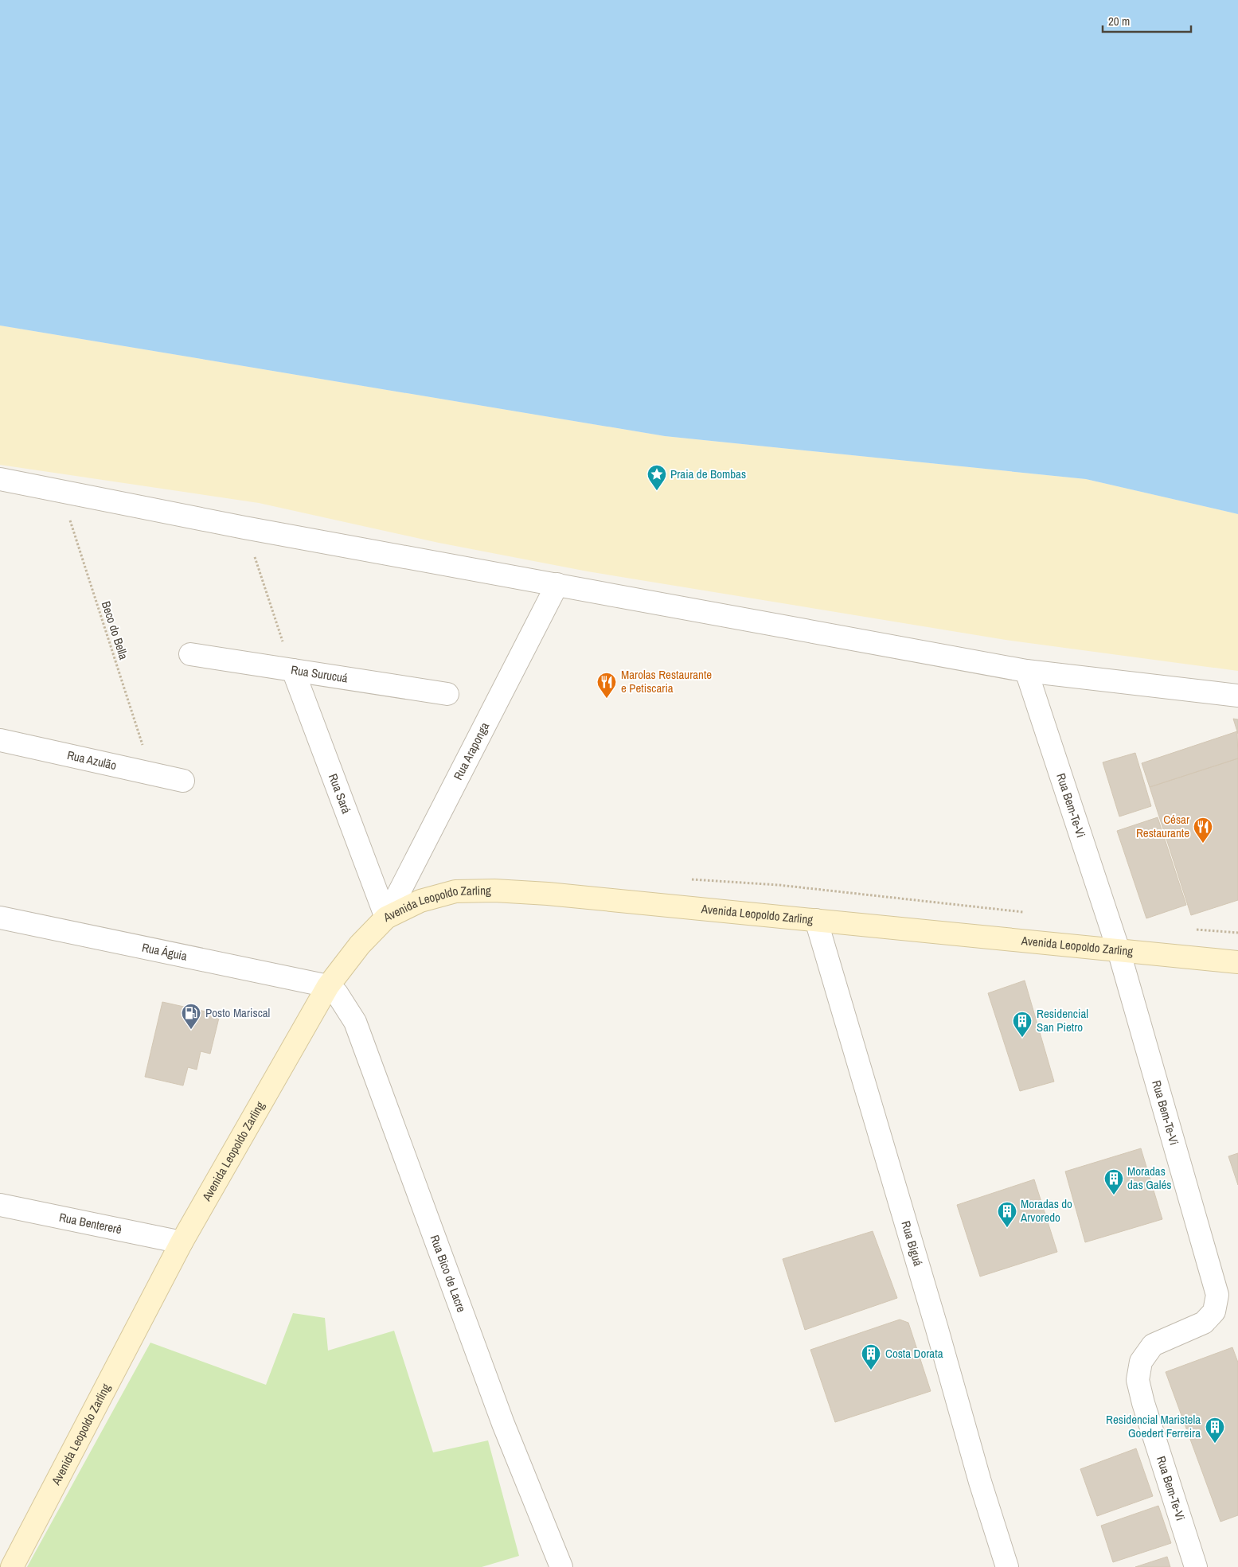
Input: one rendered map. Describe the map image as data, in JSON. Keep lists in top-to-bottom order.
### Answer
{
  "streets": {
    "main road": ["Avenida Leopoldo Zarling"],
    "street": [
      "Rua Surucuá",
      "Rua Araponga",
      "Rua Azulão",
      "Rua Sará",
      "Rua Bem-Te-Vi",
      "Rua Águia",
      "Rua Bentererê",
      "Rua Biguá",
      "Rua Bico de Lacre"
    ],
    "path": ["Beco do Bella"]
  },
  "crossings": [
    ["Beco do Bella", "Rua Azulão"],
    ["Rua Surucuá", "Rua Sará"],
    ["Rua Araponga", "Rua Sará"],
    ["Rua Araponga", "Avenida Leopoldo Zarling"],
    ["Rua Sará", "Avenida Leopoldo Zarling"],
    ["Rua Bem-Te-Vi", "Avenida Leopoldo Zarling"],
    ["Avenida Leopoldo Zarling", "Rua Águia"],
    ["Avenida Leopoldo Zarling", "Rua Bentererê"],
    ["Avenida Leopoldo Zarling", "Rua Biguá"],
    ["Avenida Leopoldo Zarling", "Rua Bico de Lacre"],
    ["Rua Águia", "Rua Bico de Lacre"]
  ],
  "places": {
    "place": ["Praia de Bombas"],
    "restaurant": ["Marolas Restaurante e Petiscaria", "César Restaurante"],
    "fuel station": ["Posto Mariscal"],
    "building": [
      "Residencial San Pietro",
      "Moradas das Galés",
      "Moradas do Arvoredo",
      "Costa Dorata",
      "Residencial Maristela Goedert Ferreira"
    ]
  },
  "scale_bar": "20 m"
}
